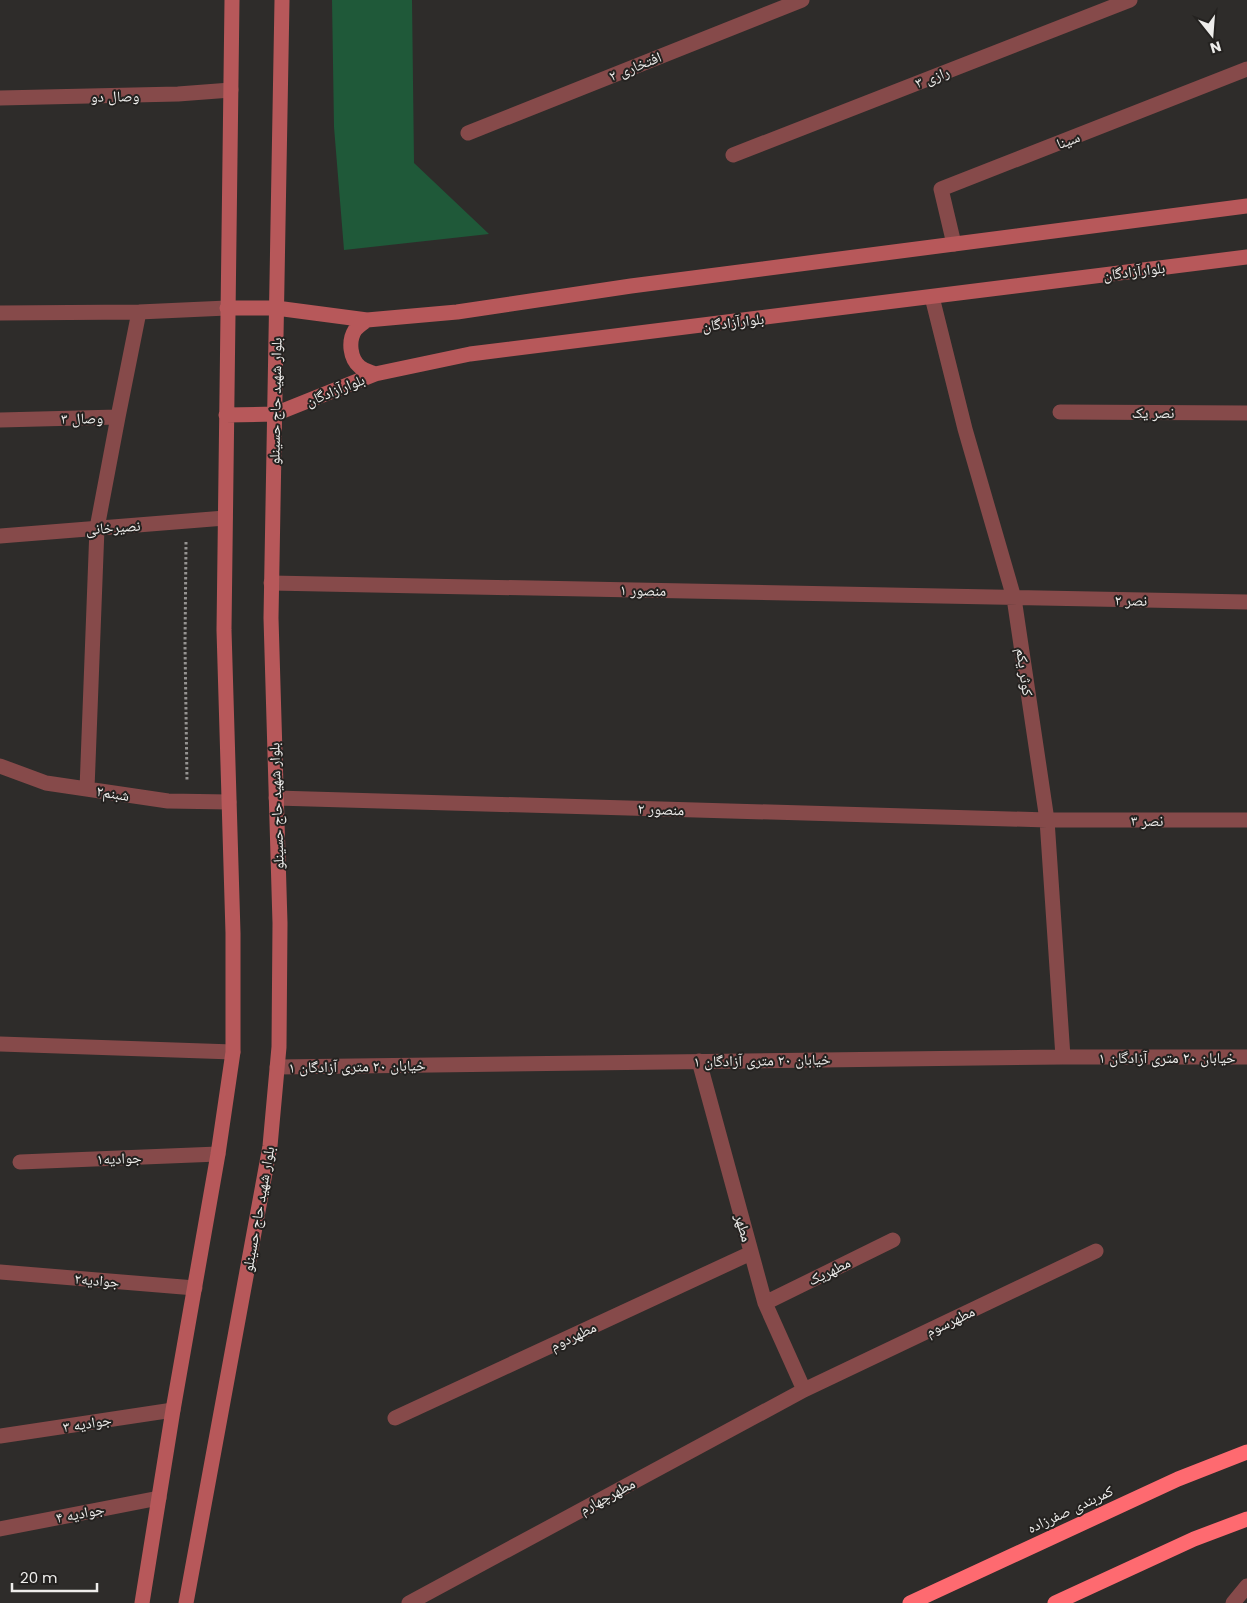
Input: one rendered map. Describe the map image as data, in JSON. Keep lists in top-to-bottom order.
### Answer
{
  "streets": {
    "highway": ["کمربندی صفرزاده"],
    "street": [
      "افتخاری ۲",
      "رازی ۳",
      "وصال دو",
      "سینا",
      "بلوارآزادگان",
      "بلوار شهید حاج حسینلو",
      "نصر یک",
      "وصال ۳",
      "نصیرخانی",
      "منصور ۱",
      "نصر ۲",
      "کوثر یکم",
      "شبنم۲",
      "منصور ۲",
      "نصر ۳",
      "۱ خیابان ۲۰ متری آزادگان",
      "جوادیه۱",
      "مطهر",
      "مطهریک",
      "جوادیه۲",
      "مطهرسوم",
      "مطهردوم",
      "جوادیه ۳",
      "مطهرچهارم",
      "جوادیه ۴"
    ]
  },
  "crossings": [
    ["بلوارآزادگان", "بلوار شهید حاج حسینلو"],
    ["بلوارآزادگان", "کوثر یکم"],
    ["بلوار شهید حاج حسینلو", "منصور ۱"],
    ["بلوار شهید حاج حسینلو", "منصور ۲"],
    ["بلوار شهید حاج حسینلو", "۱ خیابان ۲۰ متری آزادگان"],
    ["منصور ۱", "نصر ۲"],
    ["منصور ۱", "کوثر یکم"],
    ["نصر ۲", "کوثر یکم"],
    ["کوثر یکم", "منصور ۲"],
    ["کوثر یکم", "نصر ۳"],
    ["کوثر یکم", "۱ خیابان ۲۰ متری آزادگان"],
    ["منصور ۲", "نصر ۳"],
    ["۱ خیابان ۲۰ متری آزادگان", "مطهر"],
    ["مطهر", "مطهریک"],
    ["مطهر", "مطهرسوم"],
    ["مطهر", "مطهردوم"],
    ["مطهر", "مطهرچهارم"],
    ["مطهرسوم", "مطهرچهارم"]
  ],
  "scale_bar": "20 m",
  "north": "bottom"
}
